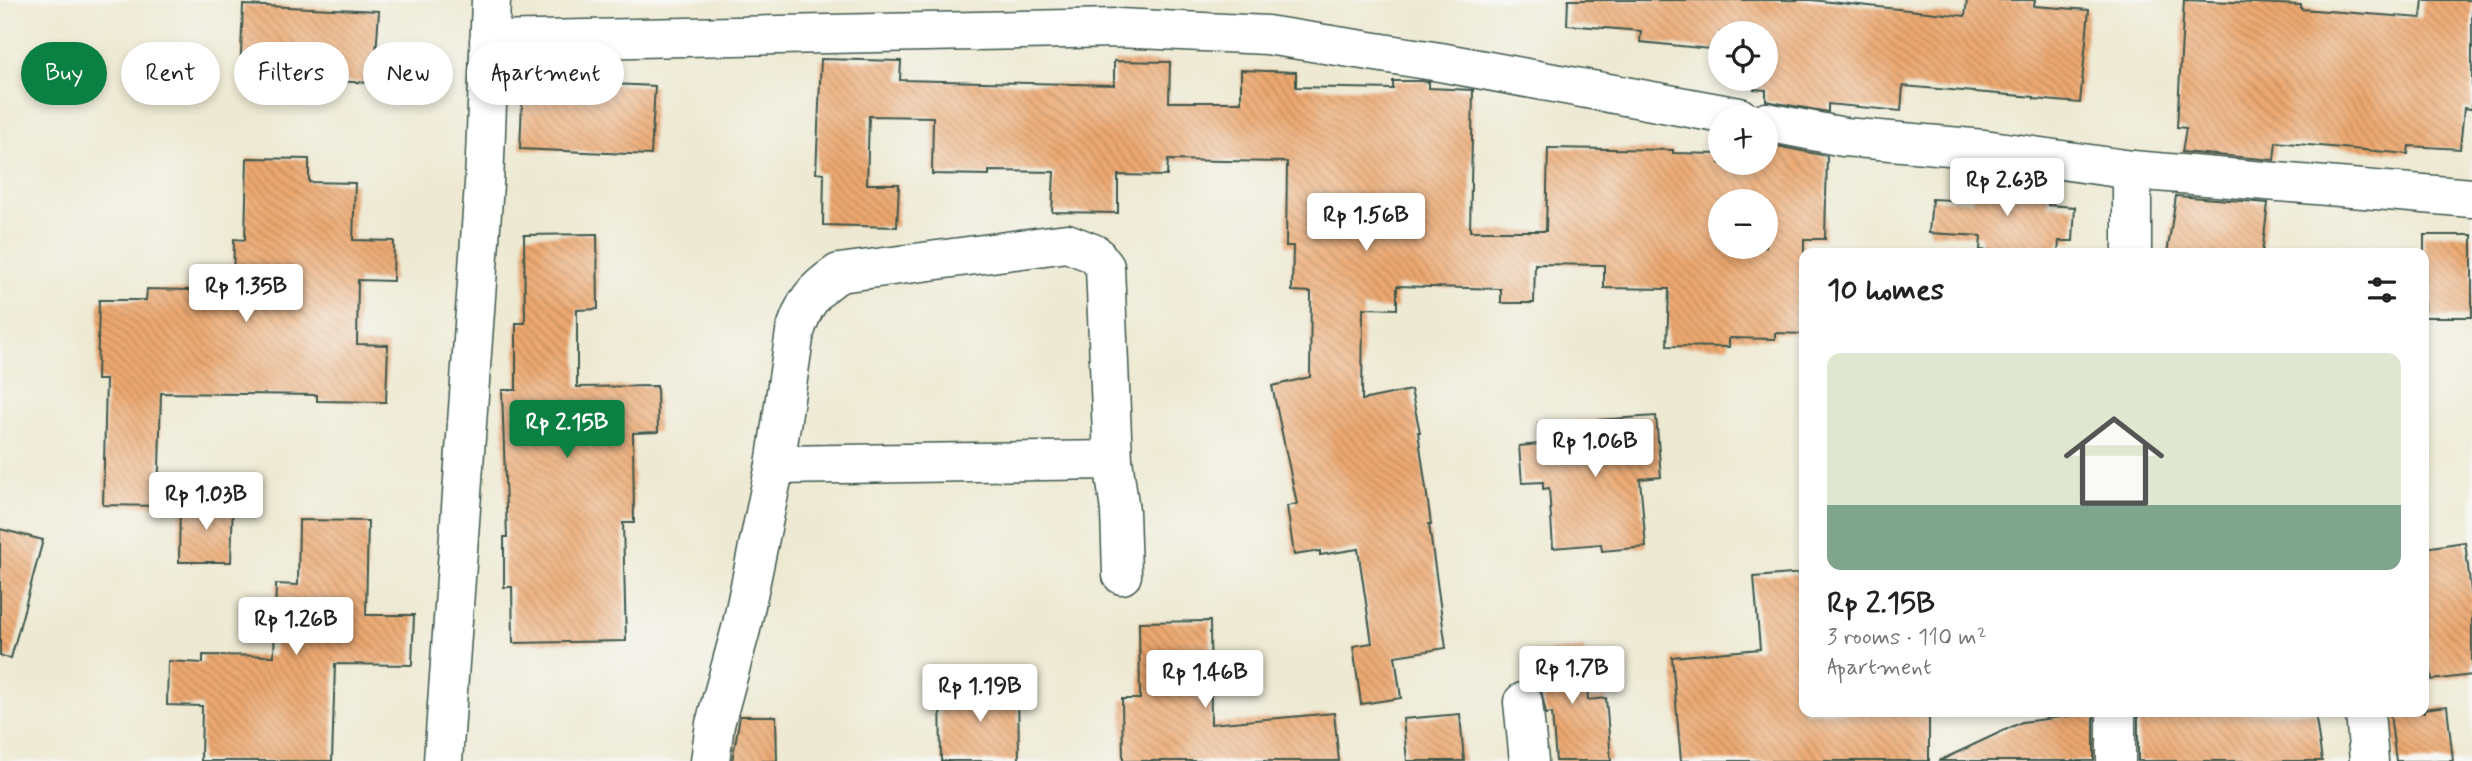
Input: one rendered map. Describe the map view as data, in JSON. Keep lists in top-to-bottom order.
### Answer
{
  "page": {
    "map_buttons": ["+", "−"],
    "chip": [
      "Buy",
      "Rent",
      "Filters",
      "New",
      "Apartment"
    ],
    "price": [
      "Rp 2.63B",
      "Rp 1.56B",
      "Rp 1.35B",
      "Rp 2.15B",
      "Rp 1.06B",
      "Rp 1.03B",
      "Rp 1.26B",
      "Rp 1.7B",
      "Rp 1.46B",
      "Rp 1.19B"
    ],
    "heading": "10 homes",
    "list": [
      {
        "name": "Rp 2.15B",
        "note": "3 rooms · 110 m² · Apartment"
      }
    ]
  }
}
